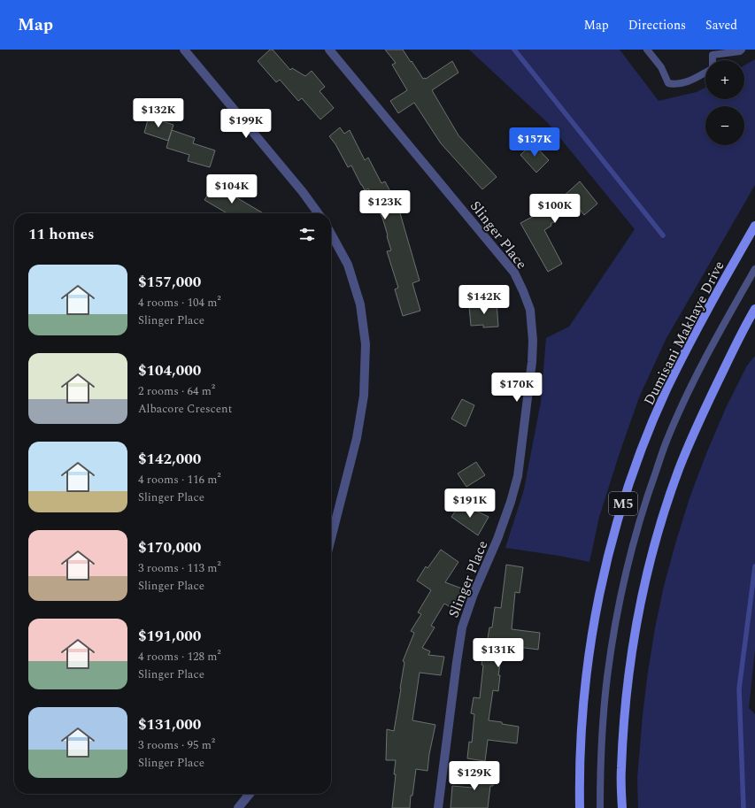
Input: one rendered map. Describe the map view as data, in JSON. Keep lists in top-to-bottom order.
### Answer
{
  "streets": {
    "main road": ["Dumisani Makhaye Drive", "M5"],
    "street": ["Slinger Place"]
  },
  "page": {
    "header": "Map",
    "nav": ["Map", "Directions", "Saved"],
    "map_buttons": ["+", "−"],
    "price": [
      "$132K",
      "$199K",
      "$157K",
      "$104K",
      "$123K",
      "$100K",
      "$142K",
      "$170K",
      "$191K",
      "$131K",
      "$129K"
    ],
    "heading": "11 homes",
    "list": [
      {
        "name": "$157,000",
        "note": "4 rooms · 104 m² · Slinger Place"
      },
      {
        "name": "$104,000",
        "note": "2 rooms · 64 m² · Albacore Crescent"
      },
      {
        "name": "$142,000",
        "note": "4 rooms · 116 m² · Slinger Place"
      },
      {
        "name": "$170,000",
        "note": "3 rooms · 113 m² · Slinger Place"
      },
      {
        "name": "$191,000",
        "note": "4 rooms · 128 m² · Slinger Place"
      },
      {
        "name": "$131,000",
        "note": "3 rooms · 95 m² · Slinger Place"
      }
    ]
  }
}
